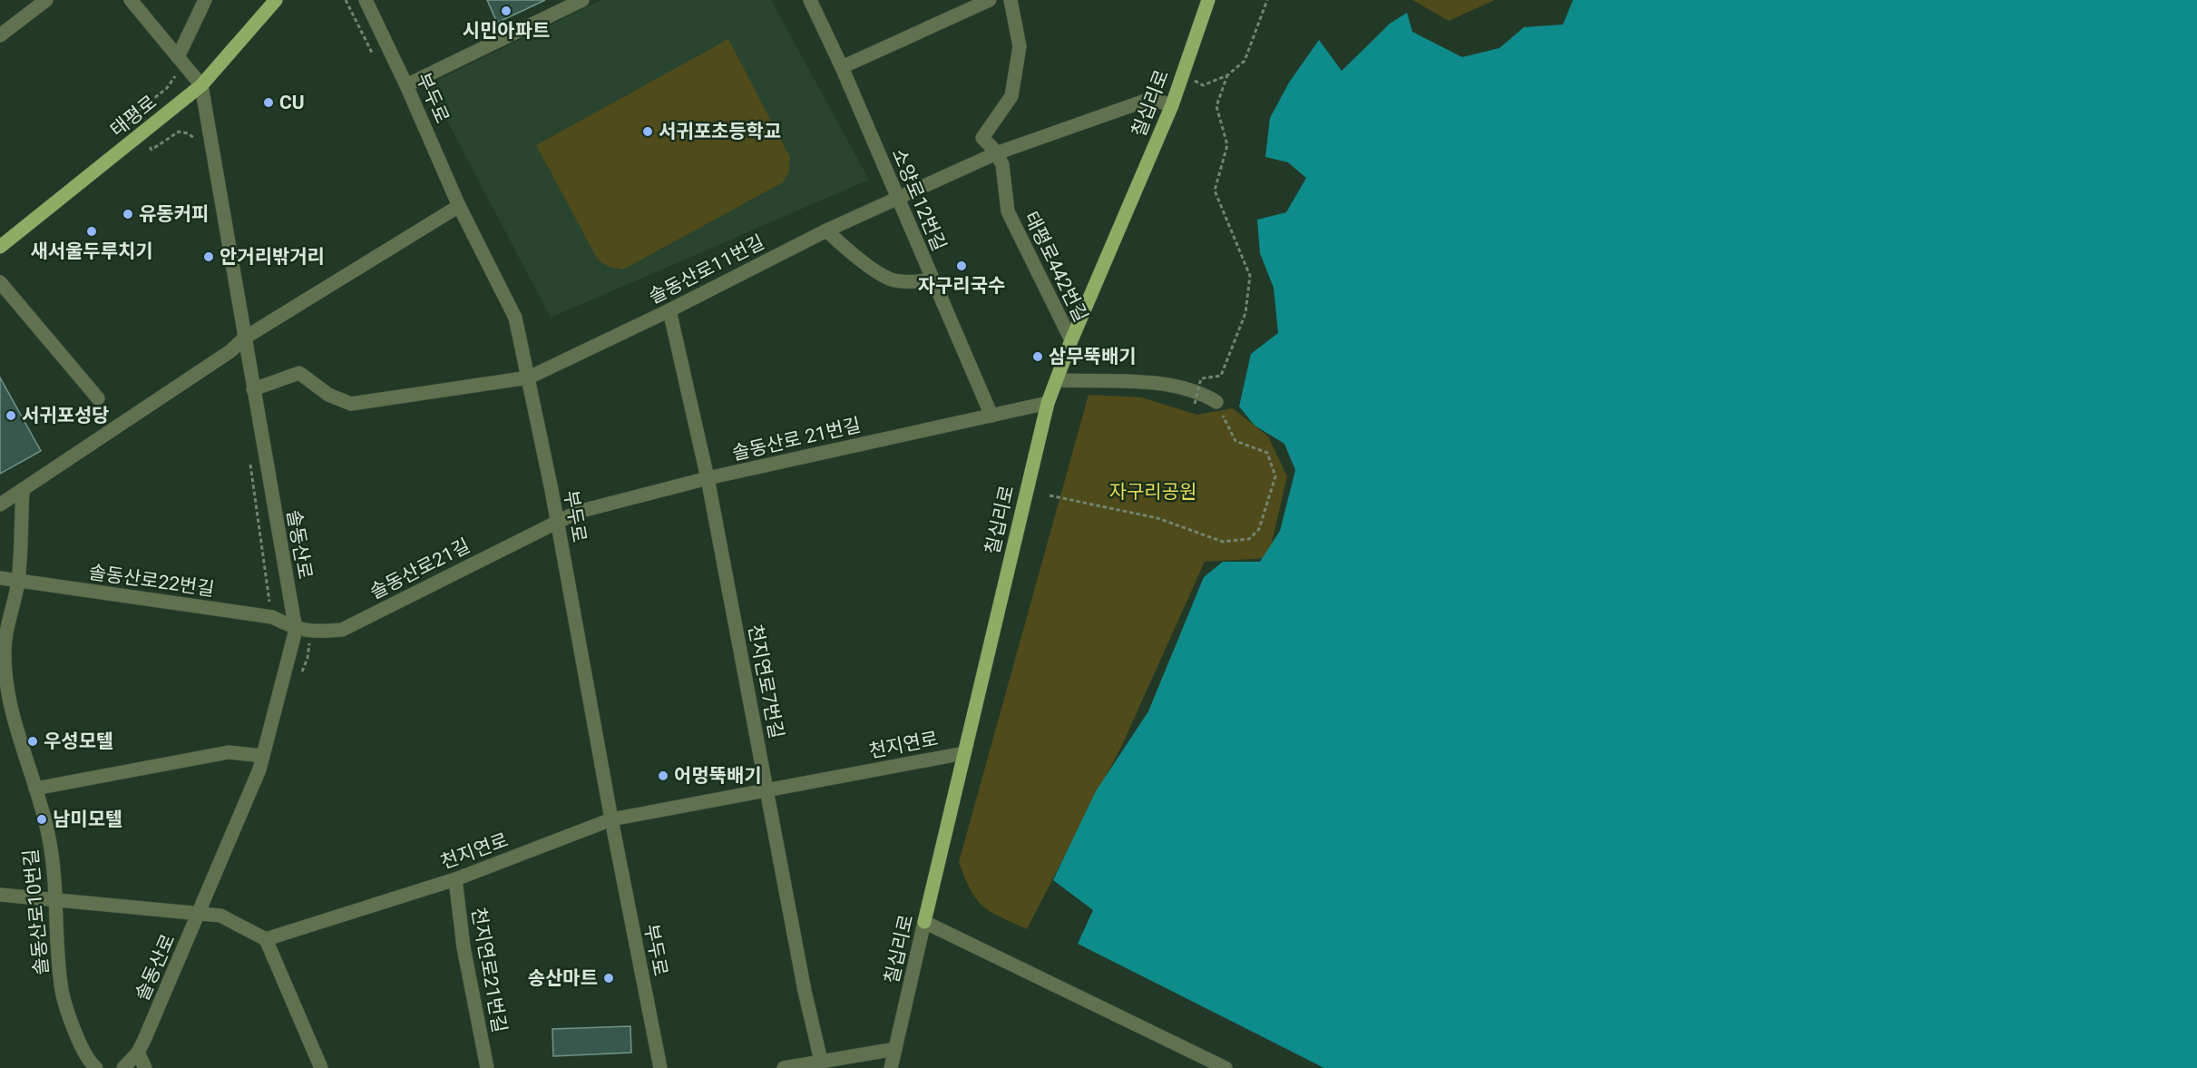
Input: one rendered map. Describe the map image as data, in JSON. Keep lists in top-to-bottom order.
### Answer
{
  "streets": {
    "main road": ["칠십리로", "태평로"],
    "street": [
      "부두로",
      "소양로12번길",
      "태평로442번길",
      "솔동산로11번길",
      "솔동산로 21번길",
      "솔동산로",
      "솔동산로21길",
      "솔동산로22번길",
      "천지연로7번길",
      "천지연로",
      "솔동산로10번길",
      "천지연로21번길"
    ]
  },
  "crossings": [
    ["부두로", "솔동산로11번길"],
    ["부두로", "솔동산로 21번길"],
    ["부두로", "솔동산로21길"],
    ["부두로", "천지연로"],
    ["칠십리로", "태평로442번길"],
    ["칠십리로", "솔동산로11번길"],
    ["칠십리로", "솔동산로 21번길"],
    ["칠십리로", "천지연로"],
    ["태평로", "솔동산로"],
    ["소양로12번길", "솔동산로11번길"],
    ["소양로12번길", "솔동산로 21번길"],
    ["태평로442번길", "솔동산로11번길"],
    ["솔동산로11번길", "솔동산로"],
    ["솔동산로11번길", "천지연로7번길"],
    ["솔동산로 21번길", "솔동산로21길"],
    ["솔동산로 21번길", "천지연로7번길"],
    ["솔동산로", "솔동산로21길"],
    ["솔동산로", "솔동산로22번길"],
    ["솔동산로21길", "솔동산로22번길"],
    ["솔동산로22번길", "솔동산로10번길"],
    ["천지연로7번길", "천지연로"],
    ["천지연로", "천지연로21번길"]
  ],
  "parks": ["자구리공원"],
  "places": [
    "시민아파트",
    "CU",
    "서귀포초등학교",
    "유동커피",
    "새서울두루치기",
    "안거리밖거리",
    "자구리국수",
    "삼무뚝배기",
    "서귀포성당",
    "우성모텔",
    "어멍뚝배기",
    "남미모텔",
    "송산마트"
  ]
}
